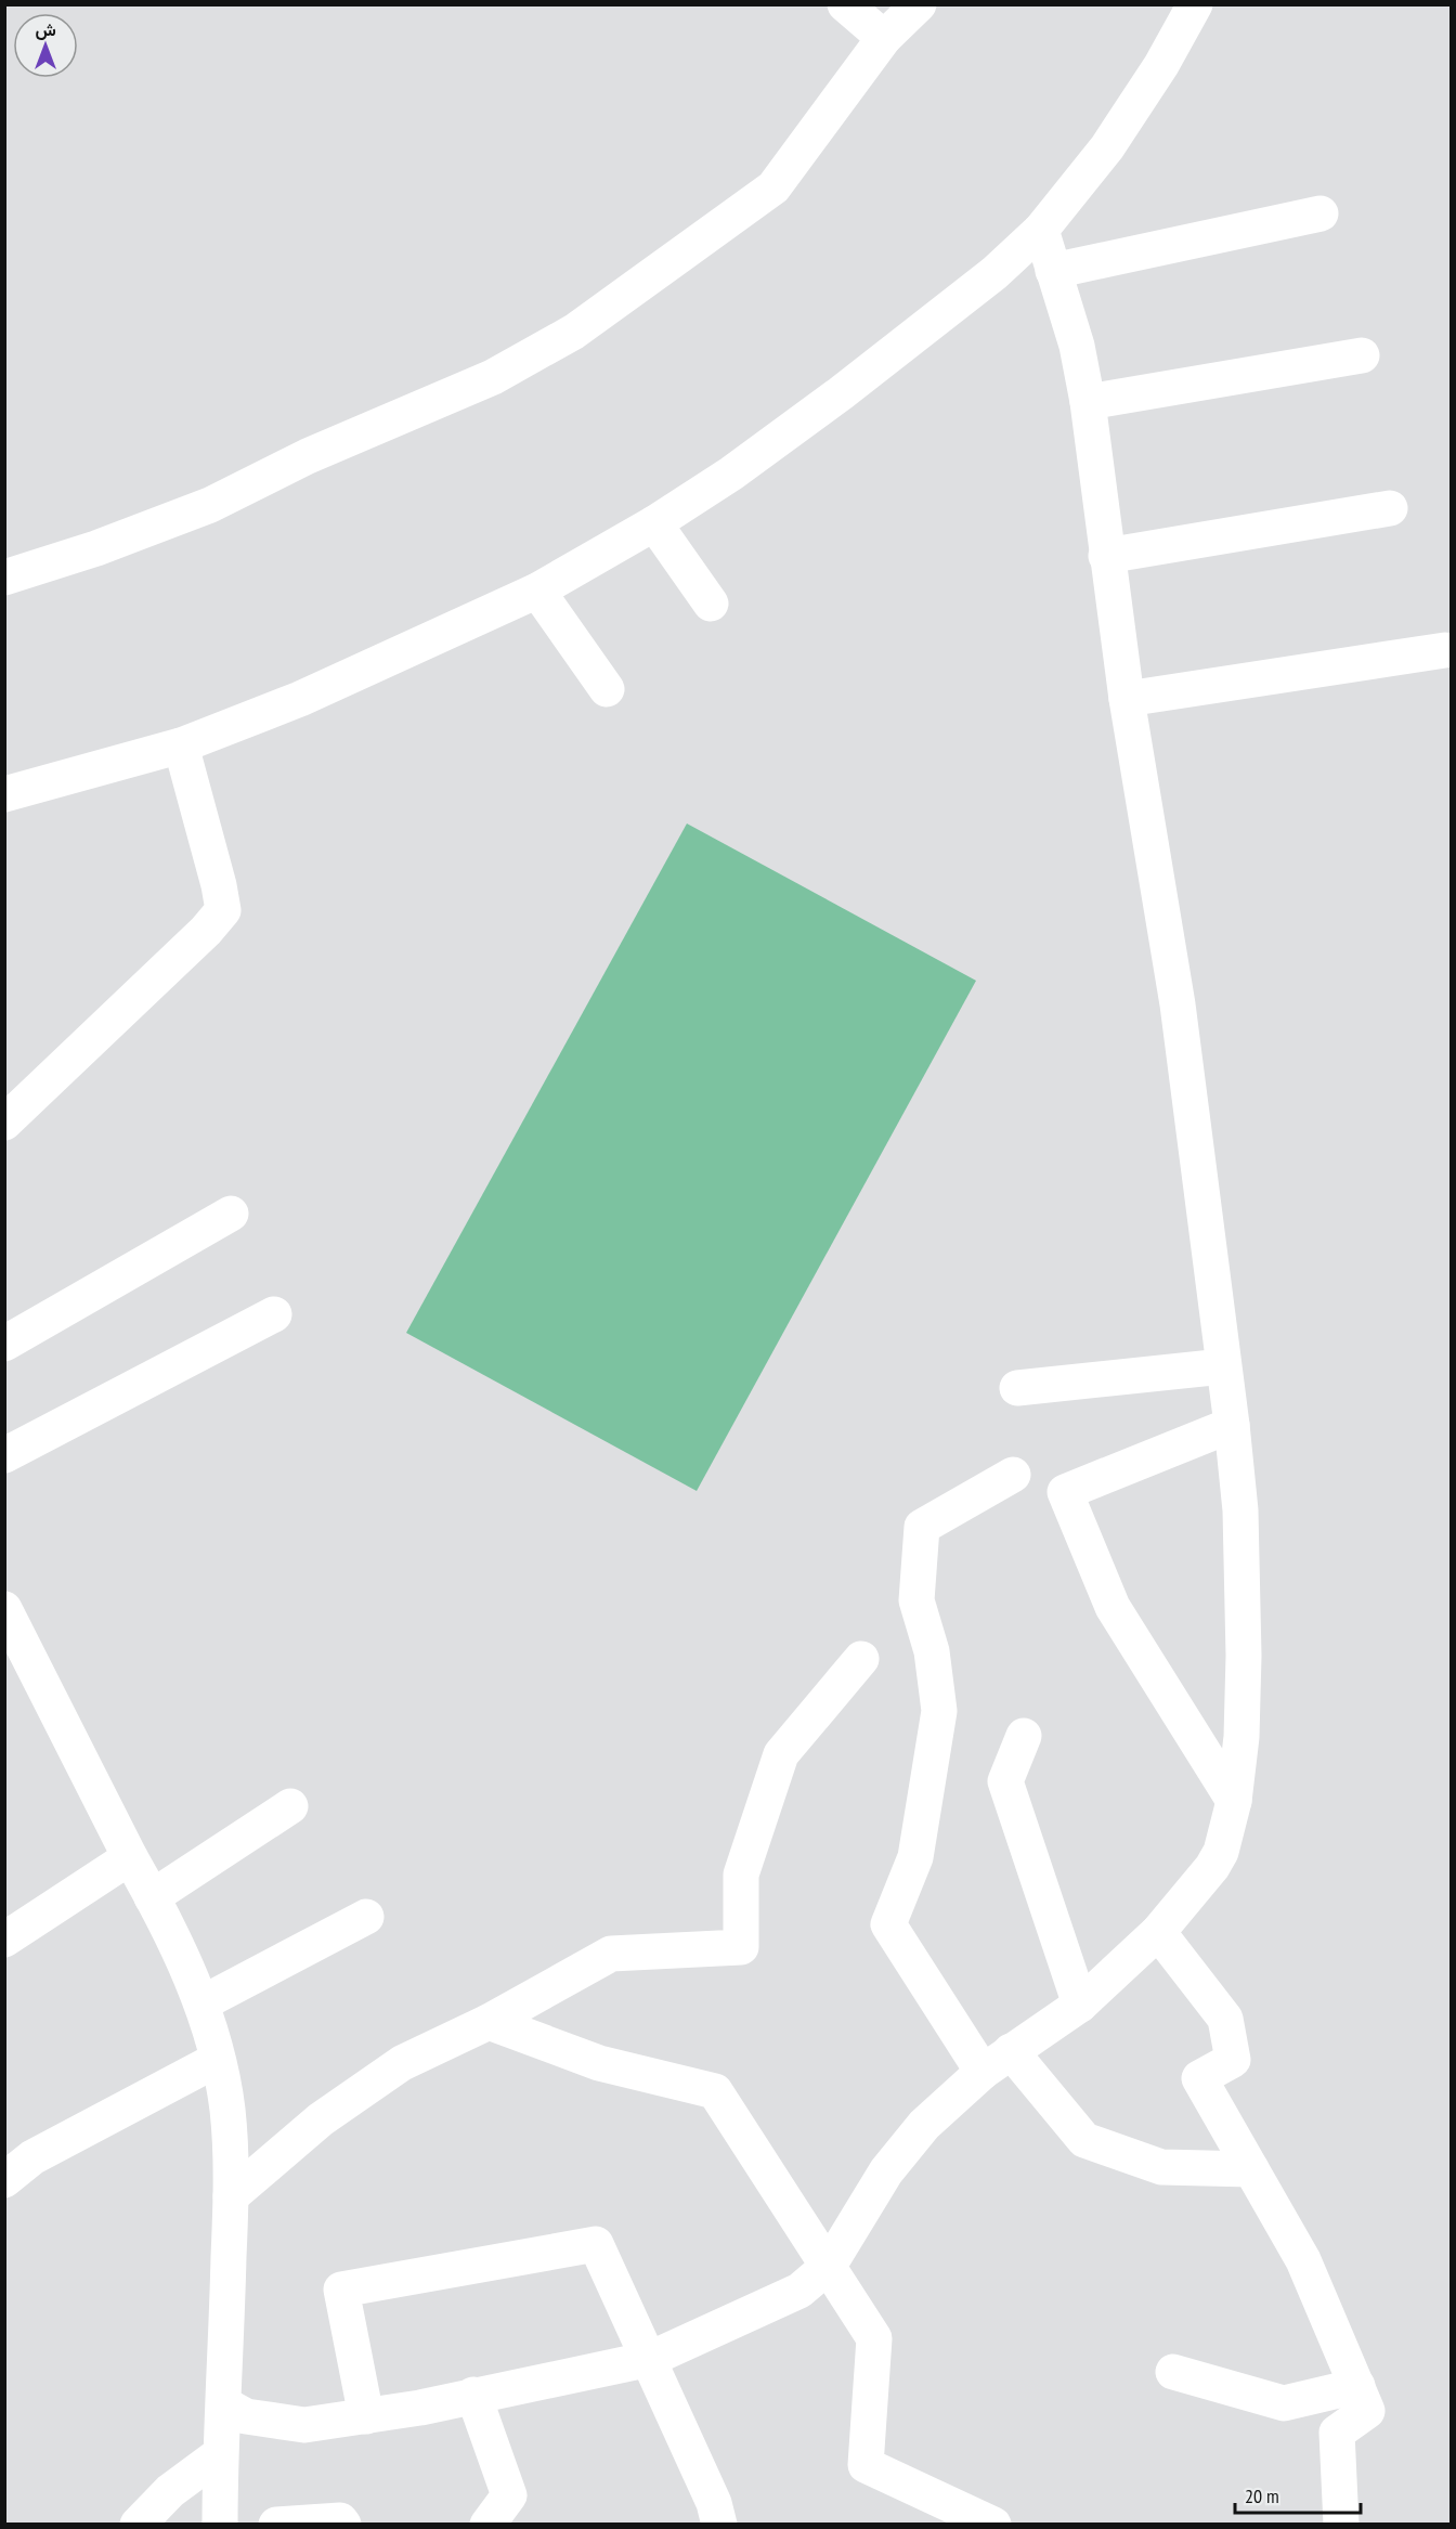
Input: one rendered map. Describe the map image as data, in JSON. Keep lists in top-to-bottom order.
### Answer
{
  "scale_bar": "20 m",
  "north": "top"
}
